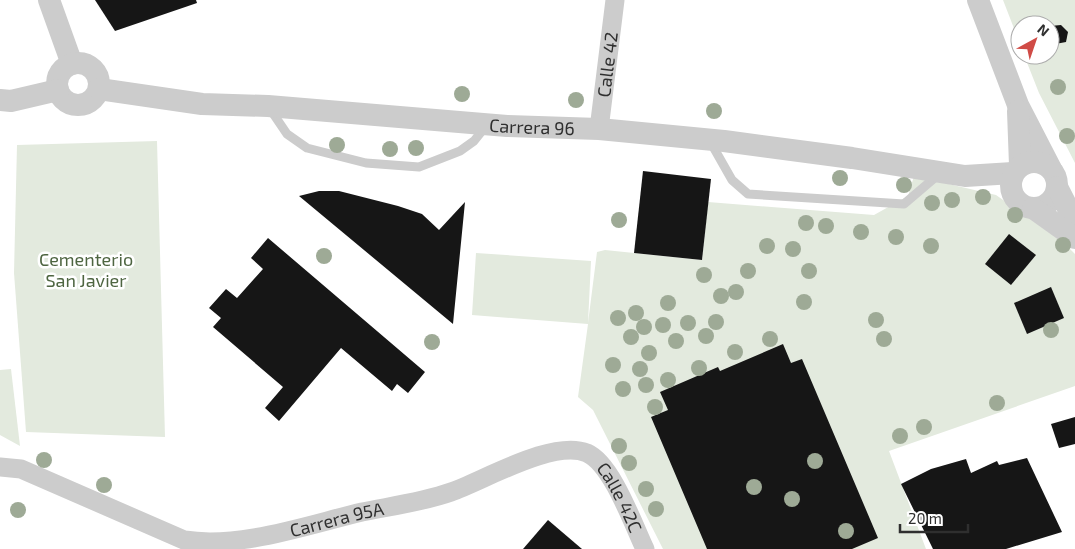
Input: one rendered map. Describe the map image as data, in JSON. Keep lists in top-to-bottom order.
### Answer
{
  "streets": {
    "street": [
      "Calle 42",
      "Carrera 96",
      "Calle 42C",
      "Carrera 95A"
    ]
  },
  "crossings": [
    ["Calle 42", "Carrera 96"],
    ["Calle 42C", "Carrera 95A"]
  ],
  "parks": ["Cementerio San Javier"],
  "scale_bar": "20 m",
  "north": "top right"
}
